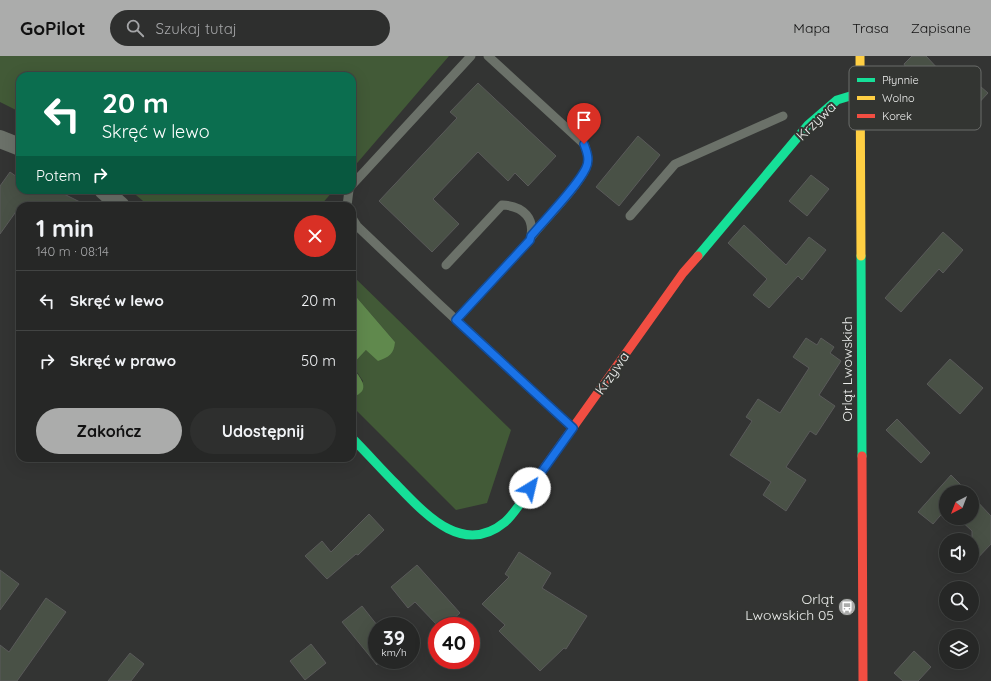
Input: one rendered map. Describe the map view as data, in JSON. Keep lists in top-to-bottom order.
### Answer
{
  "streets": {
    "street": ["Krzywa", "Orląt Lwowskich"]
  },
  "places": {
    "bus stop": ["Orląt Lwowskich 05"]
  },
  "legend": ["Płynnie", "Wolno", "Korek"],
  "north": "bottom left",
  "page": {
    "header": "GoPilot",
    "search": "Szukaj tutaj",
    "nav": ["Mapa", "Trasa", "Zapisane"],
    "turn": ["20 m", "Skręć w lewo"],
    "then": "Potem",
    "heading": ["1 min", "140 m · 08:14"],
    "list": [
      {
        "name": "Skręć w lewo",
        "value": "20 m"
      },
      {
        "name": "Skręć w prawo",
        "value": "50 m"
      }
    ],
    "buttons": ["Zakończ", "Udostępnij"],
    "speed": "39 km/h",
    "limit": "40"
  }
}
